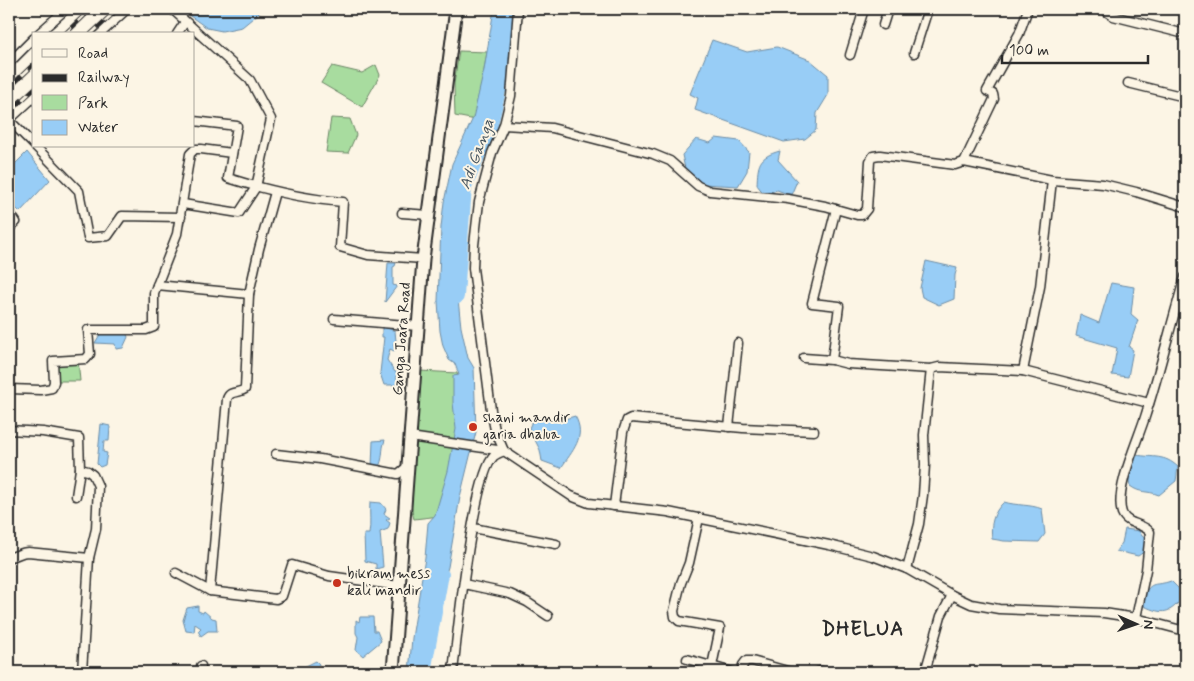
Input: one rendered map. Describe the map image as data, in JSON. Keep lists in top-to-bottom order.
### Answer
{
  "streets": {
    "main road": ["Ganga Joara Road"]
  },
  "districts": ["DHELUA"],
  "water": ["Adi Ganga"],
  "places": ["shani mandir garia dhalua", "bikram mess kali mandir"],
  "legend": [
    "Road",
    "Railway",
    "Park",
    "Water"
  ],
  "scale_bar": "100 m",
  "north": "right"
}
